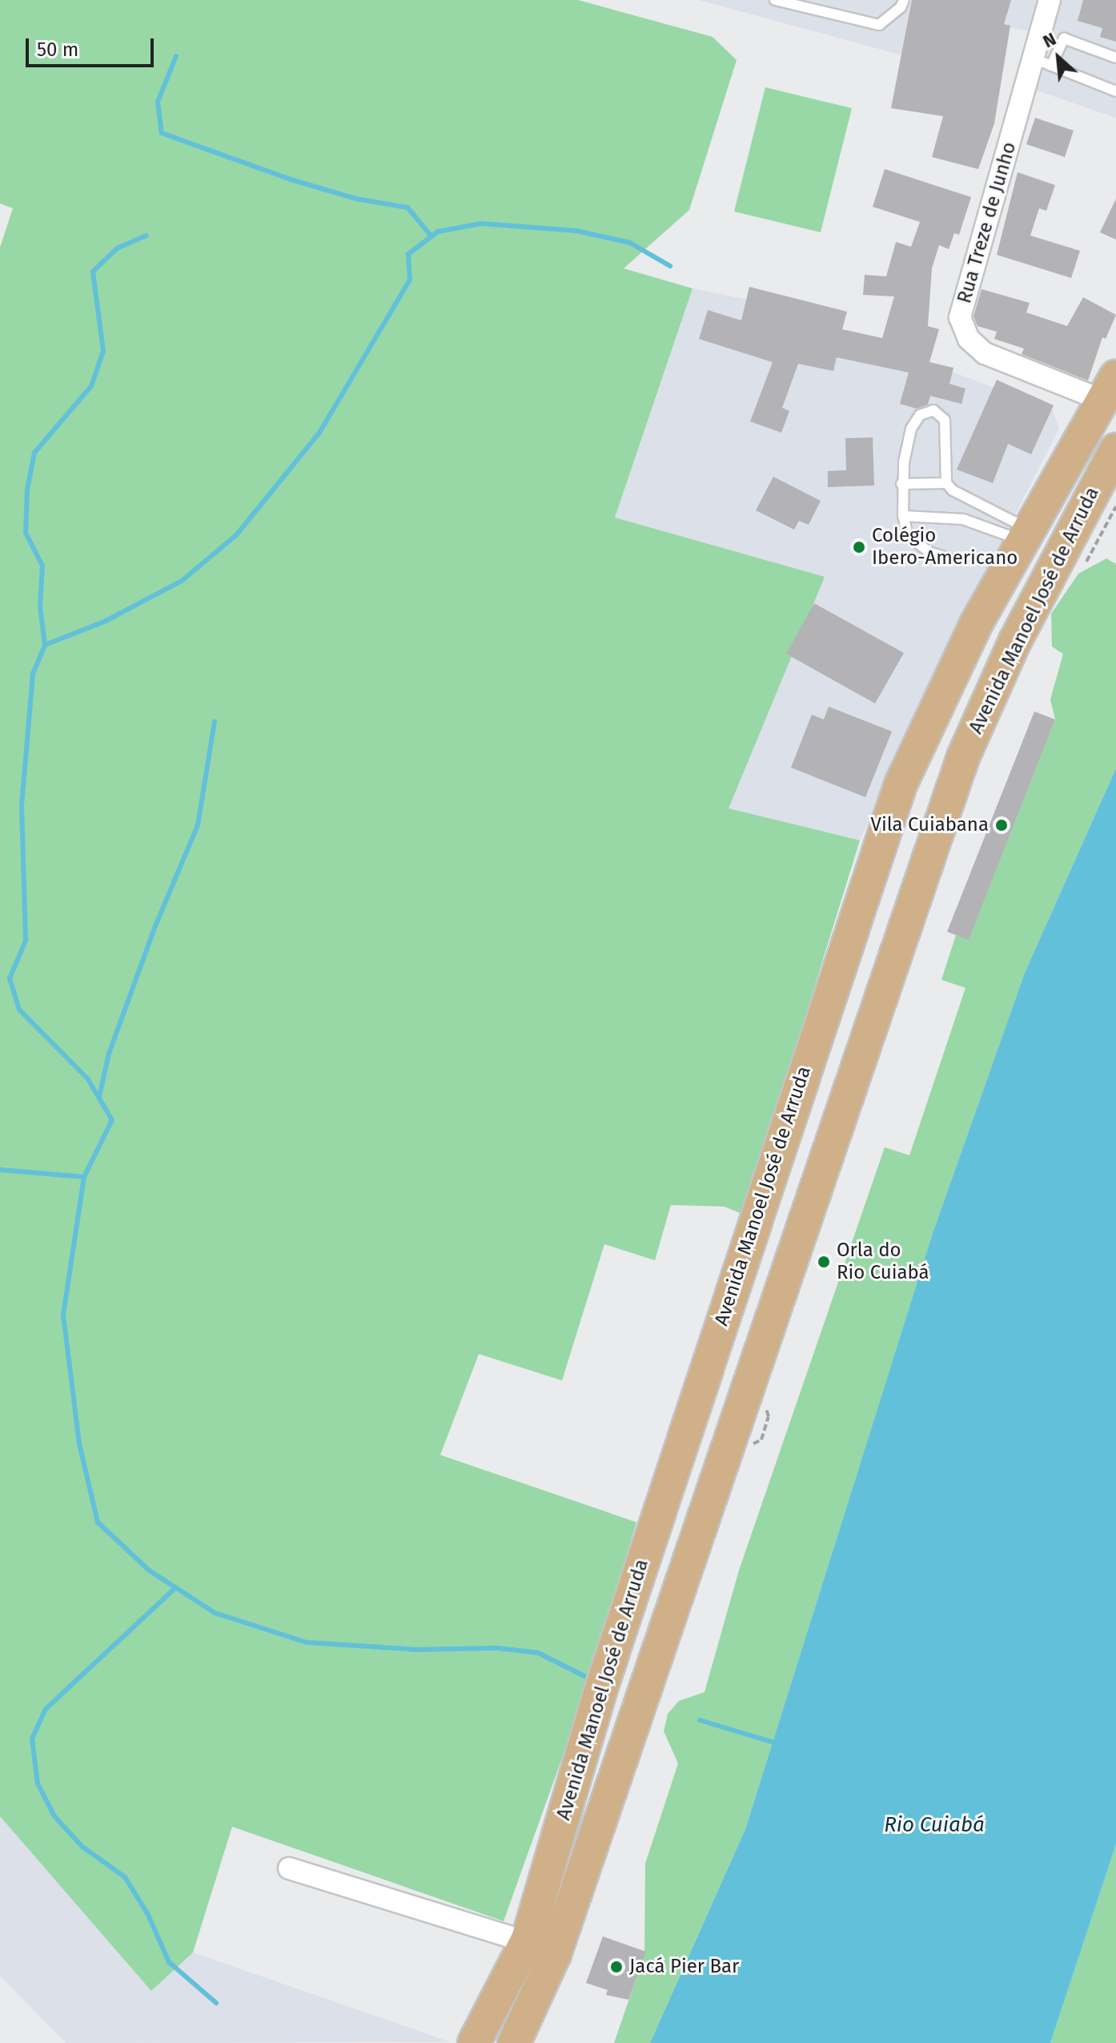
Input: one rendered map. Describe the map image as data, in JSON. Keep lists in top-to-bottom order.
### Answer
{
  "streets": {
    "main road": ["Avenida Manoel José de Arruda"],
    "street": ["Rua Treze de Junho"]
  },
  "crossings": [
    ["Rua Treze de Junho", "Avenida Manoel José de Arruda"]
  ],
  "water": ["Rio Cuiabá"],
  "places": [
    "Colégio Ibero-Americano",
    "Vila Cuiabana",
    "Orla do Rio Cuiabá",
    "Jacá Pier Bar"
  ],
  "scale_bar": "50 m",
  "north": "top left"
}
